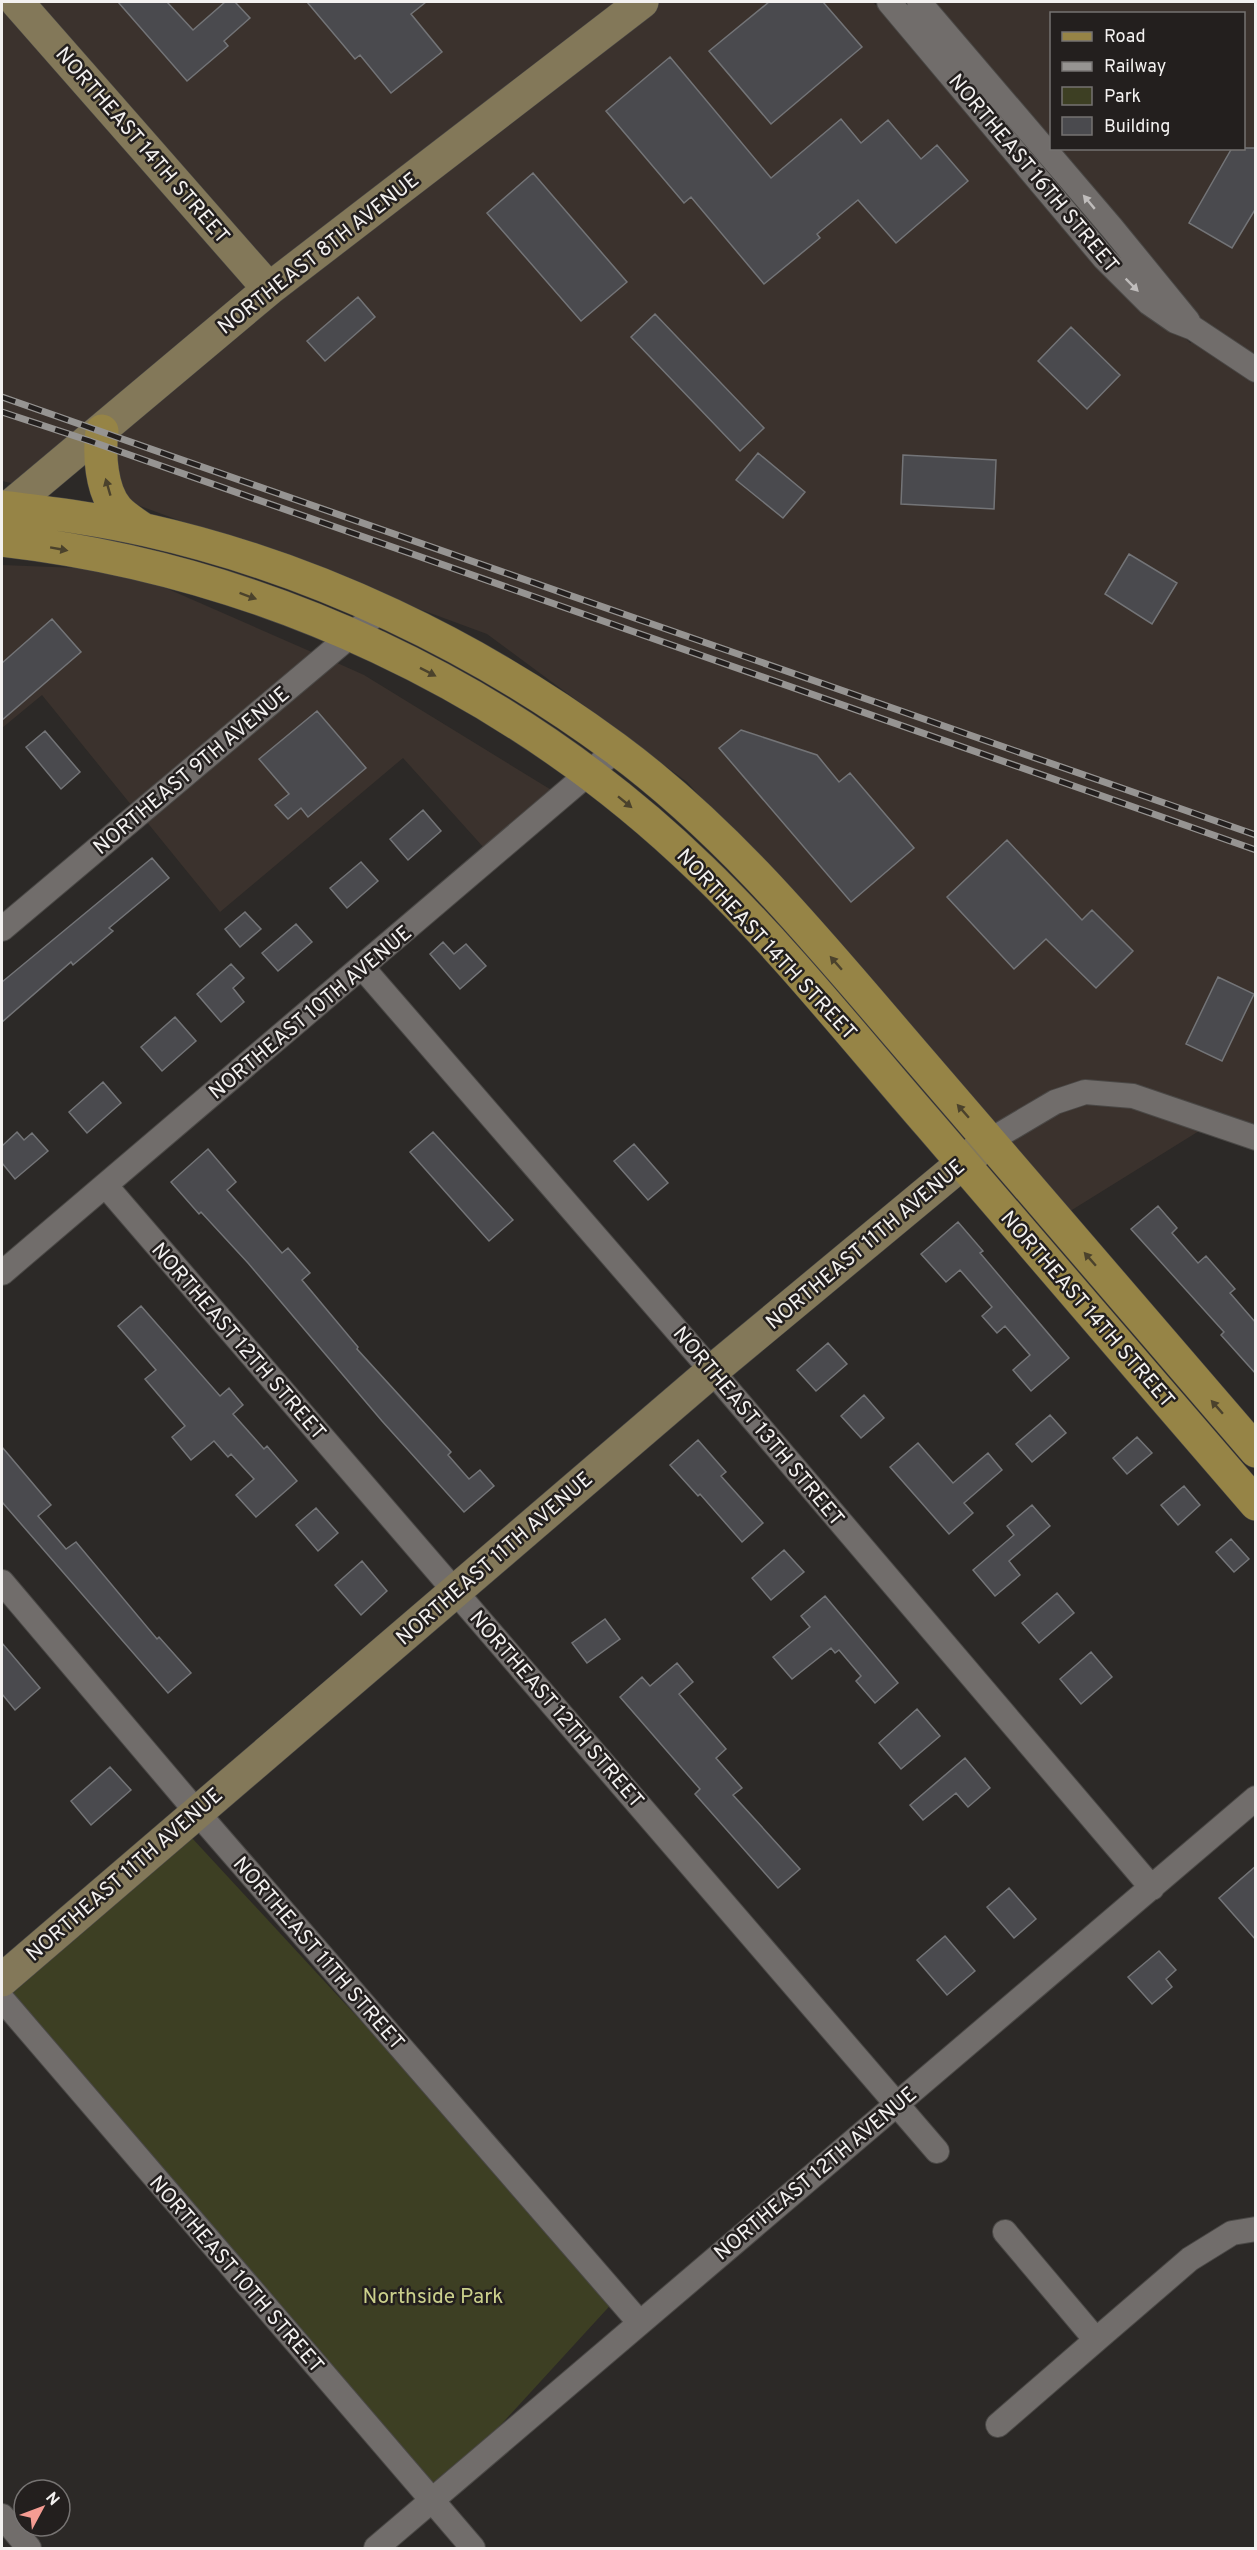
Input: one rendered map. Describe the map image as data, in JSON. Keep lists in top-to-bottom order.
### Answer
{
  "streets": {
    "main road": ["NORTHEAST 14TH STREET"],
    "street": [
      "NORTHEAST 16TH STREET",
      "NORTHEAST 8TH AVENUE",
      "NORTHEAST 9TH AVENUE",
      "NORTHEAST 10TH AVENUE",
      "NORTHEAST 11TH AVENUE",
      "NORTHEAST 12TH STREET",
      "NORTHEAST 13TH STREET",
      "NORTHEAST 11TH STREET",
      "NORTHEAST 12TH AVENUE",
      "NORTHEAST 10TH STREET"
    ]
  },
  "crossings": [
    ["NORTHEAST 14TH STREET", "NORTHEAST 8TH AVENUE"],
    ["NORTHEAST 14TH STREET", "NORTHEAST 9TH AVENUE"],
    ["NORTHEAST 14TH STREET", "NORTHEAST 10TH AVENUE"],
    ["NORTHEAST 14TH STREET", "NORTHEAST 11TH AVENUE"],
    ["NORTHEAST 10TH AVENUE", "NORTHEAST 12TH STREET"],
    ["NORTHEAST 10TH AVENUE", "NORTHEAST 13TH STREET"],
    ["NORTHEAST 11TH AVENUE", "NORTHEAST 12TH STREET"],
    ["NORTHEAST 11TH AVENUE", "NORTHEAST 13TH STREET"],
    ["NORTHEAST 11TH AVENUE", "NORTHEAST 11TH STREET"],
    ["NORTHEAST 12TH STREET", "NORTHEAST 12TH AVENUE"],
    ["NORTHEAST 13TH STREET", "NORTHEAST 12TH AVENUE"],
    ["NORTHEAST 11TH STREET", "NORTHEAST 12TH AVENUE"],
    ["NORTHEAST 12TH AVENUE", "NORTHEAST 10TH STREET"]
  ],
  "parks": ["Northside Park"],
  "legend": [
    "Road",
    "Railway",
    "Park",
    "Building"
  ],
  "north": "top right"
}
